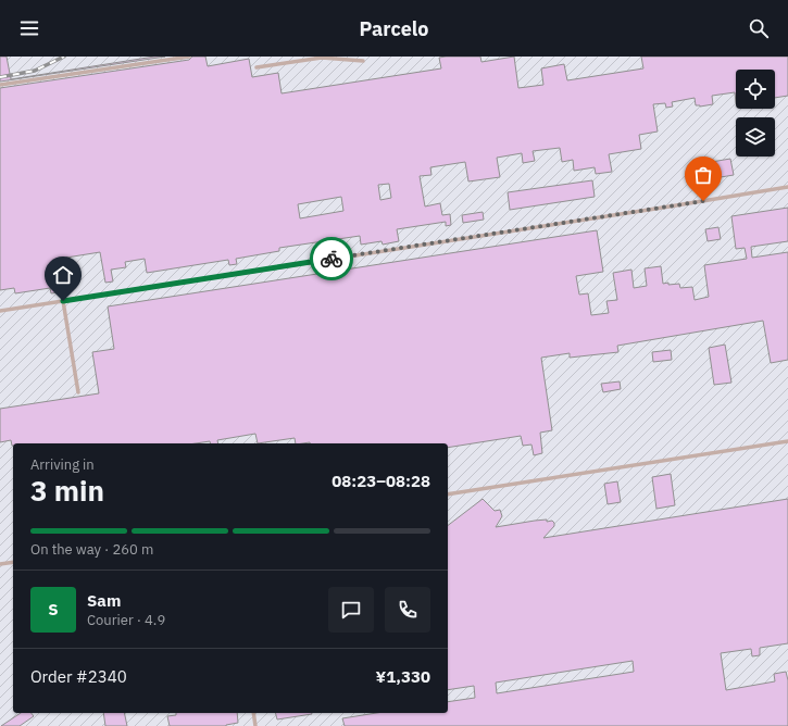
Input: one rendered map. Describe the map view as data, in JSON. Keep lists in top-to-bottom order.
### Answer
{
  "page": {
    "header": "Parcelo",
    "heading": ["3 min", "Arriving in", "08:23–08:28"],
    "panel": [
      "Sam",
      "Courier · 4.9",
      "Order #2340",
      "¥1,330"
    ],
    "bar": "On the way · 260 m",
    "round": "S"
  }
}
